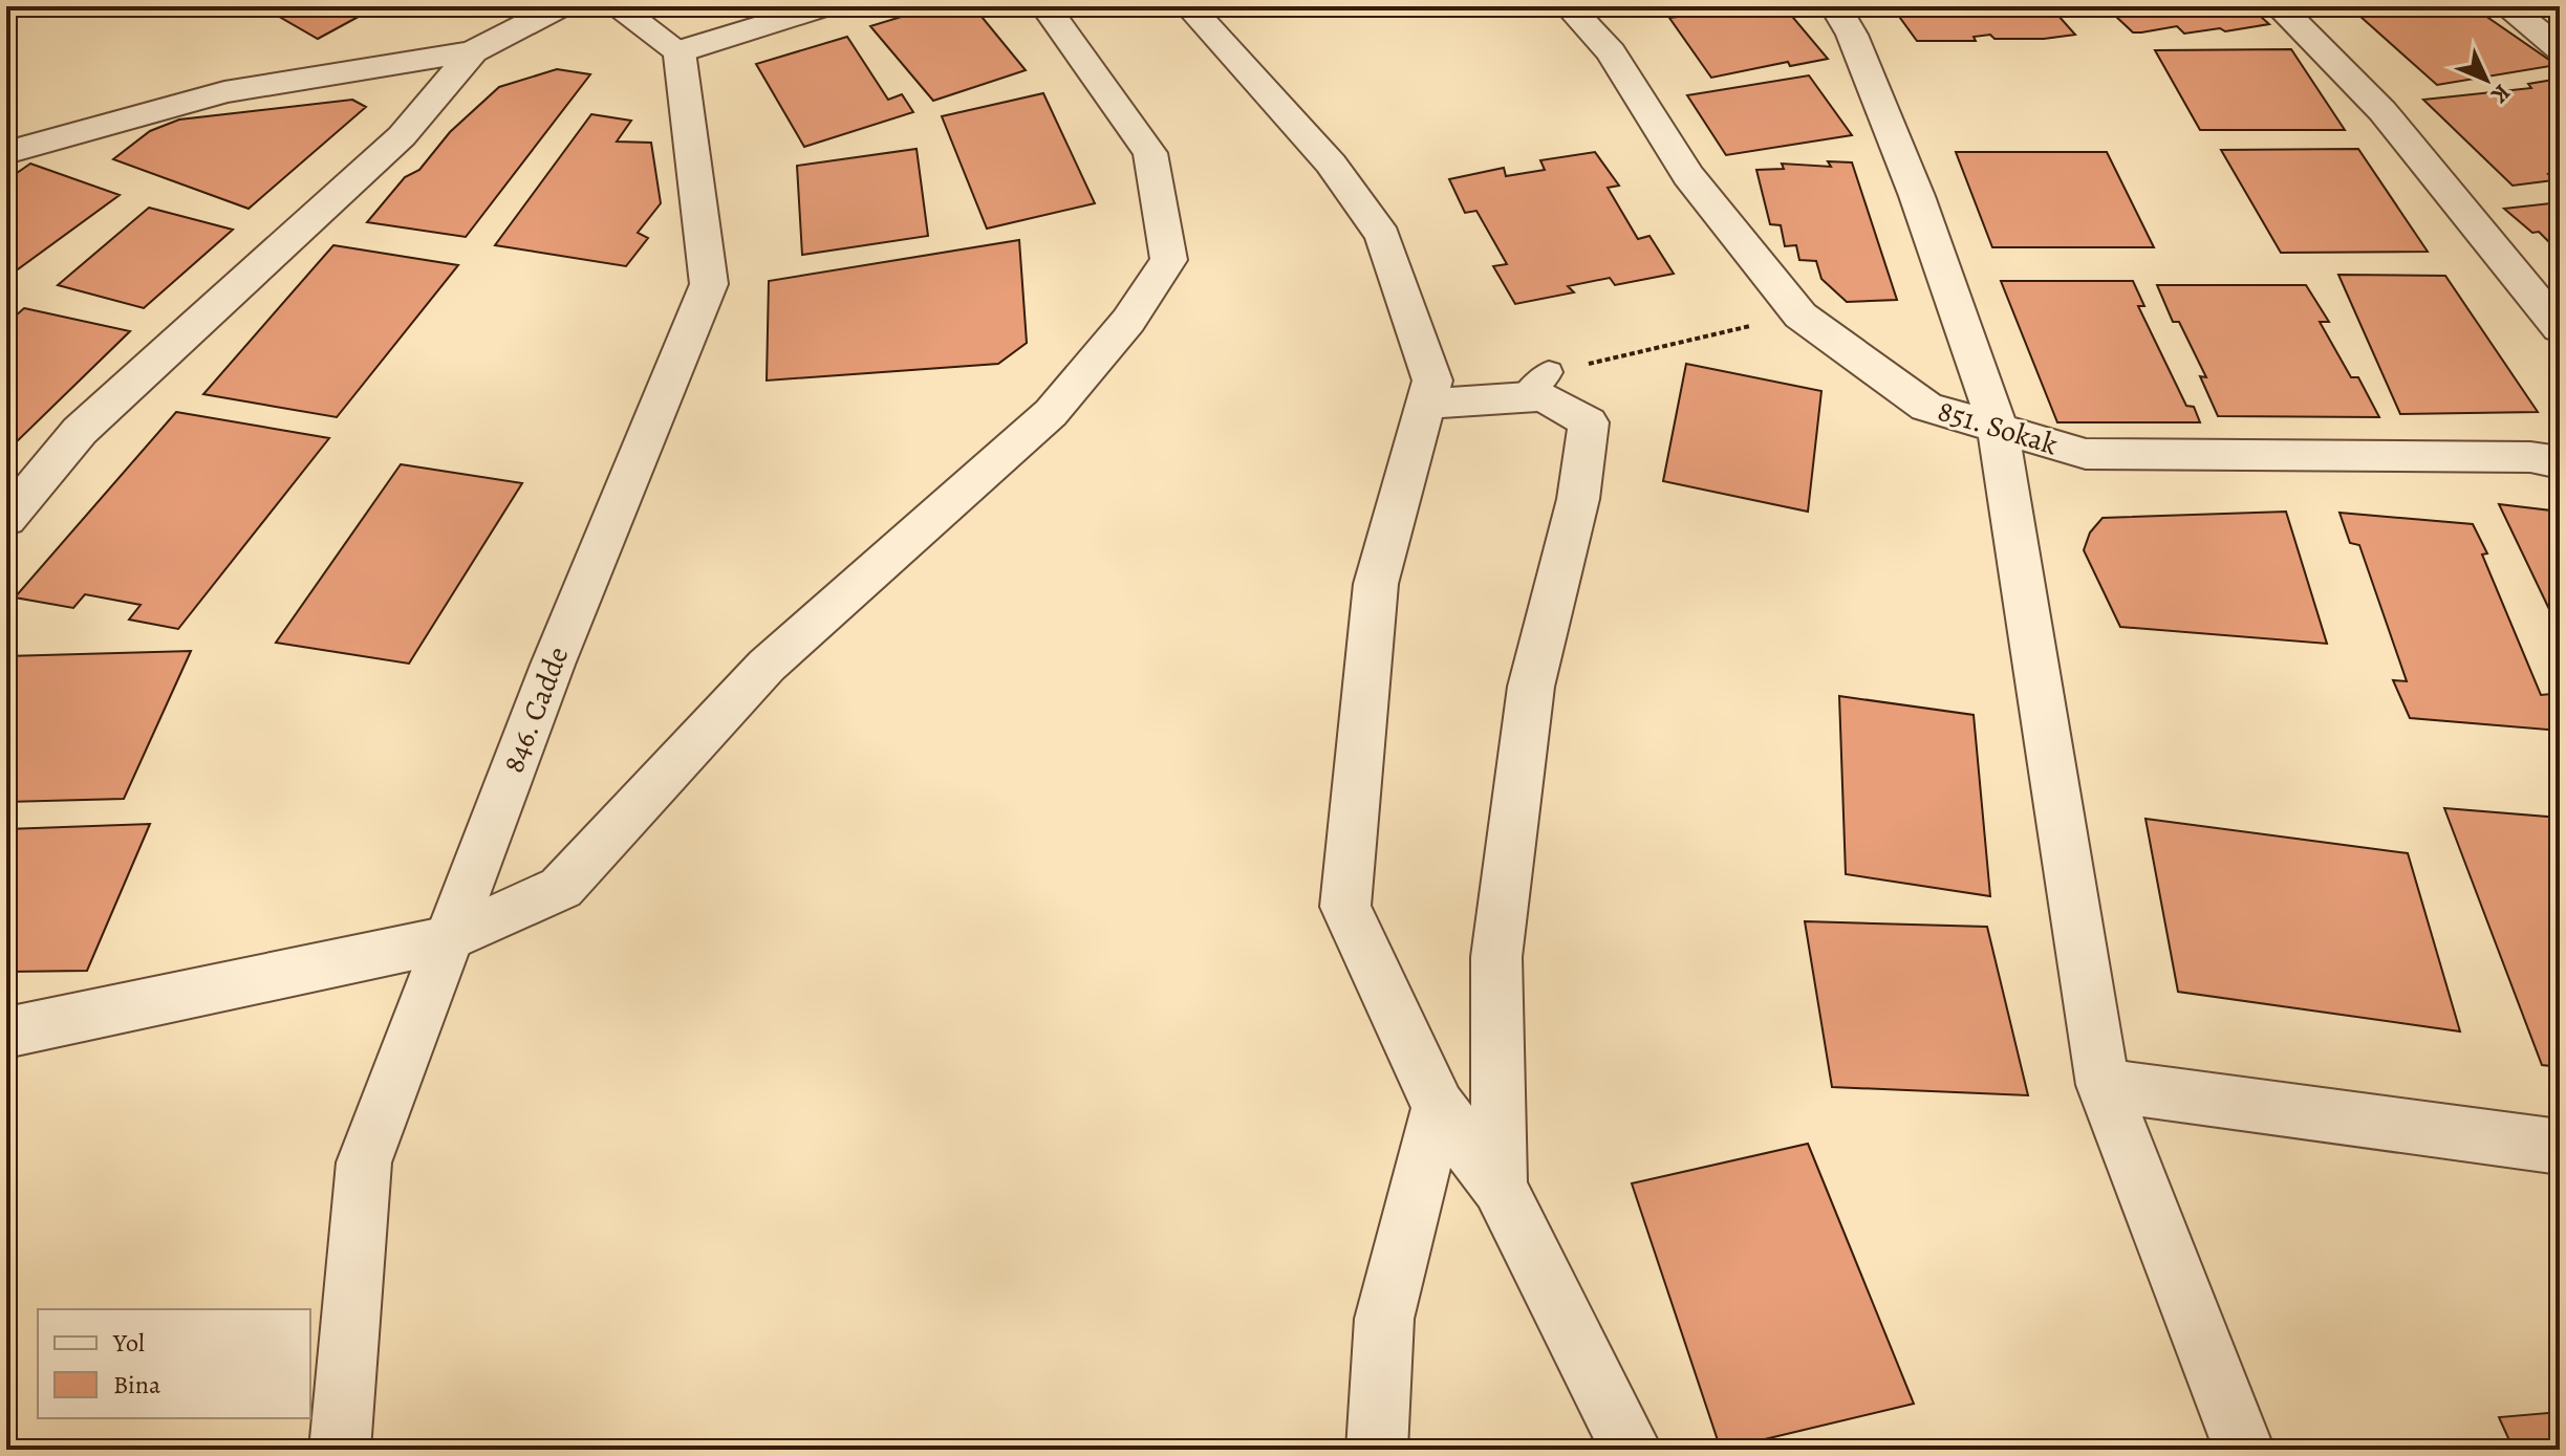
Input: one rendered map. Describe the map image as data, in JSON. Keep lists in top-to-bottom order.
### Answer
{
  "streets": {
    "street": ["851. Sokak", "846. Cadde"]
  },
  "legend": ["Yol", "Bina"],
  "north": "bottom right"
}
